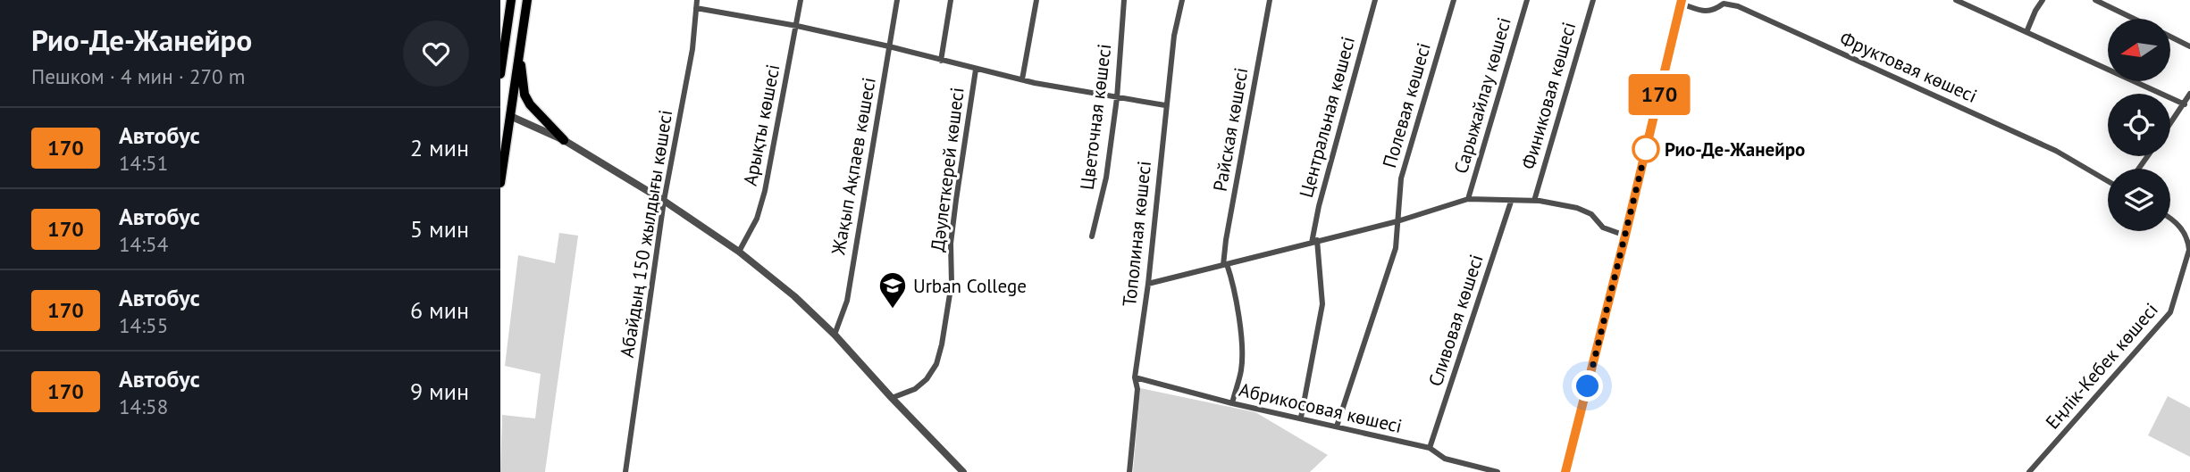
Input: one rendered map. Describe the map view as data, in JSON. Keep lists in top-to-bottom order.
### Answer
{
  "streets": {
    "street": [
      "Фруктовая көшесі",
      "Сарыжайлау көшесі",
      "Финиковая көшесі",
      "Полевая көшесі",
      "Цветочная көшесі",
      "Центральная көшесі",
      "Арықты көшесі",
      "Райская көшесі",
      "Жақып Ақпаев көшесі",
      "Дәулеткерей көшесі",
      "Абайдың 150 жылдығы көшесі",
      "Тополиная көшесі",
      "Сливовая көшесі",
      "Еңлік-Кебек көшесі",
      "Абрикосовая көшесі"
    ]
  },
  "crossings": [
    ["Полевая көшесі", "Абрикосовая көшесі"],
    ["Центральная көшесі", "Абрикосовая көшесі"],
    ["Райская көшесі", "Абрикосовая көшесі"],
    ["Тополиная көшесі", "Абрикосовая көшесі"],
    ["Сливовая көшесі", "Абрикосовая көшесі"]
  ],
  "places": {
    "other": ["Рио-Де-Жанейро"],
    "school or university": ["Urban College"]
  },
  "lines": ["bus line 170"],
  "north": "left",
  "page": {
    "heading": ["Рио-Де-Жанейро", "Пешком · 4 мин · 270 m"],
    "on_map": "170",
    "list": [
      {
        "mark": "170",
        "name": "Автобус",
        "note": "14:51",
        "value": "2 мин"
      },
      {
        "mark": "170",
        "name": "Автобус",
        "note": "14:54",
        "value": "5 мин"
      },
      {
        "mark": "170",
        "name": "Автобус",
        "note": "14:55",
        "value": "6 мин"
      },
      {
        "mark": "170",
        "name": "Автобус",
        "note": "14:58",
        "value": "9 мин"
      }
    ]
  }
}
